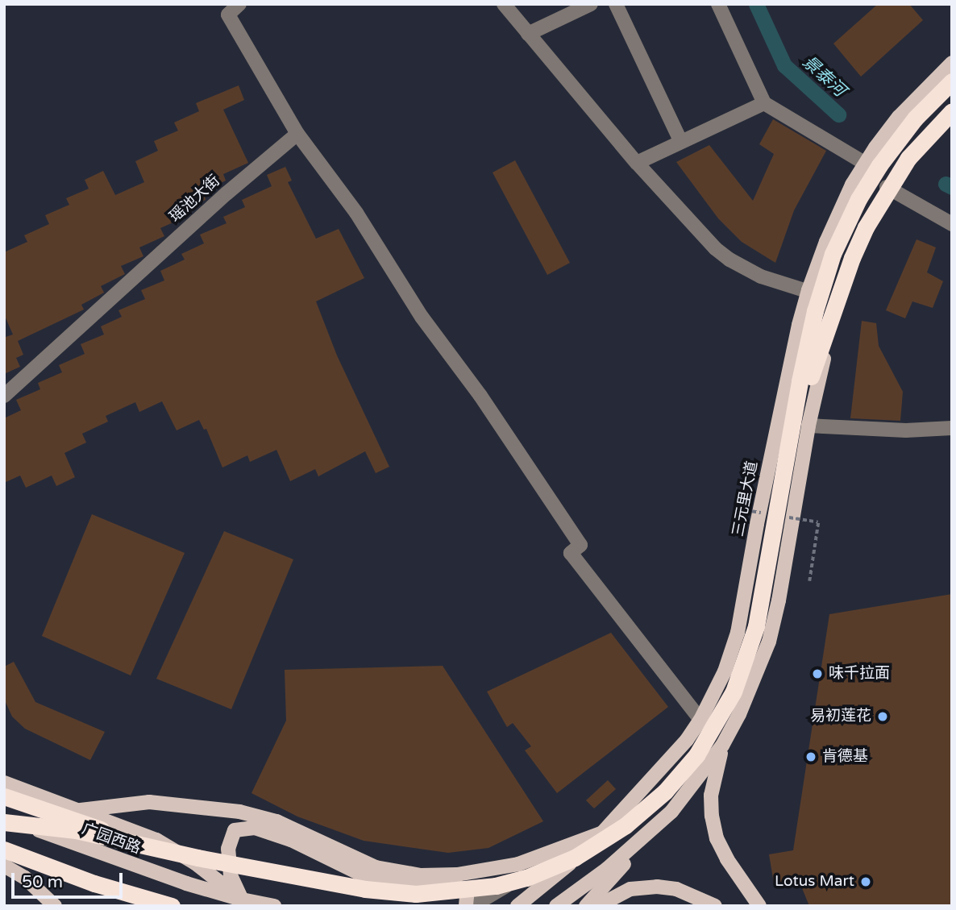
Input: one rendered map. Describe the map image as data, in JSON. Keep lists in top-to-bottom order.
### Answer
{
  "streets": {
    "main road": ["三元里大道", "广园西路"],
    "street": ["瑶池大街"]
  },
  "water": ["景泰河"],
  "places": [
    "味千拉面",
    "易初莲花",
    "肯德基",
    "Lotus Mart"
  ],
  "scale_bar": "50 m"
}
